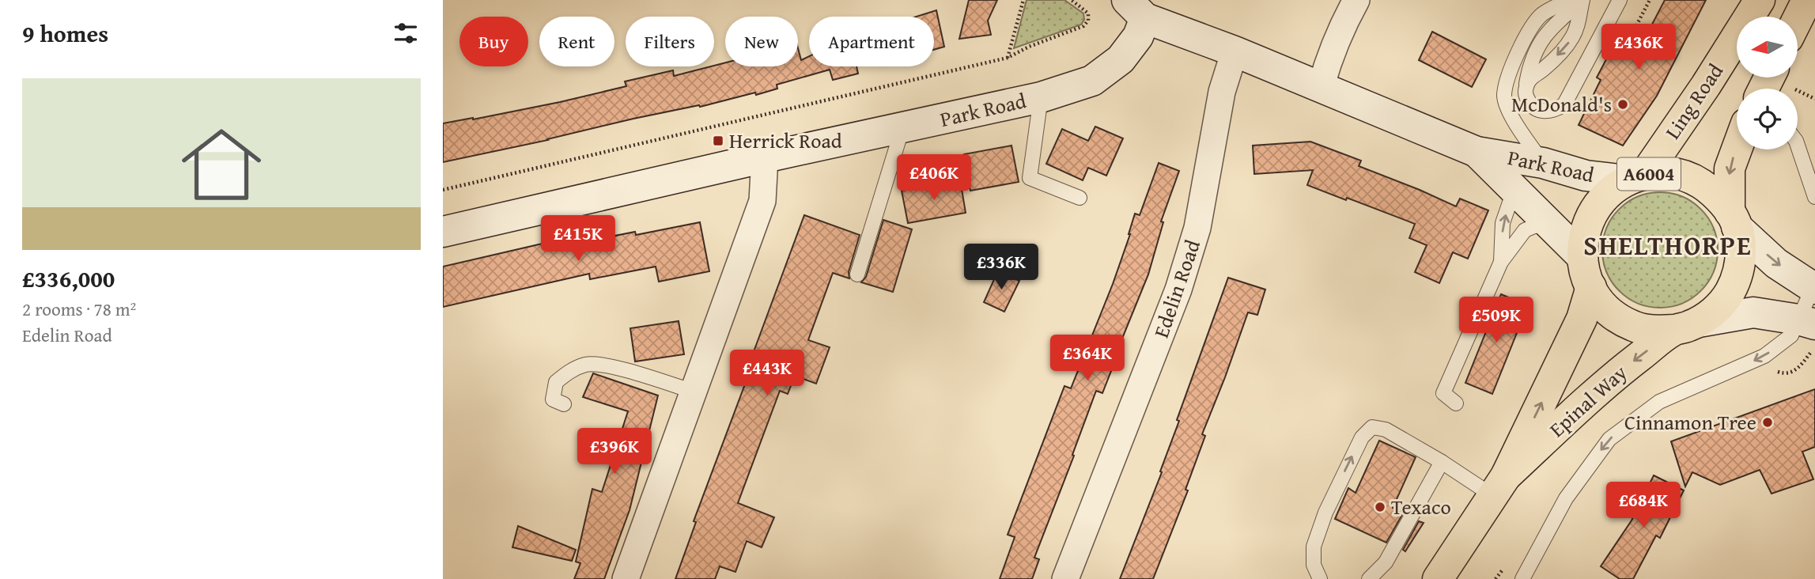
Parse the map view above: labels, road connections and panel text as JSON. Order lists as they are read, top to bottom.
{
  "streets": {
    "main road": ["Ling Road", "A6004", "Epinal Way"],
    "street": ["Park Road", "Edelin Road"]
  },
  "crossings": [
    ["Ling Road", "Park Road"],
    ["Ling Road", "A6004"],
    ["Ling Road", "Epinal Way"],
    ["Park Road", "A6004"],
    ["Park Road", "Edelin Road"],
    ["Park Road", "Epinal Way"],
    ["A6004", "Epinal Way"]
  ],
  "districts": ["SHELTHORPE"],
  "places": {
    "other": ["McDonald's", "Cinnamon Tree", "Texaco"],
    "transit": ["Herrick Road"]
  },
  "north": "left",
  "page": {
    "heading": "9 homes",
    "chip": [
      "Buy",
      "Rent",
      "Filters",
      "New",
      "Apartment"
    ],
    "price": [
      "£436K",
      "£406K",
      "£415K",
      "£336K",
      "£509K",
      "£364K",
      "£443K",
      "£396K",
      "£684K"
    ],
    "list": [
      {
        "name": "£336,000",
        "note": "2 rooms · 78 m² · Edelin Road"
      }
    ]
  }
}
